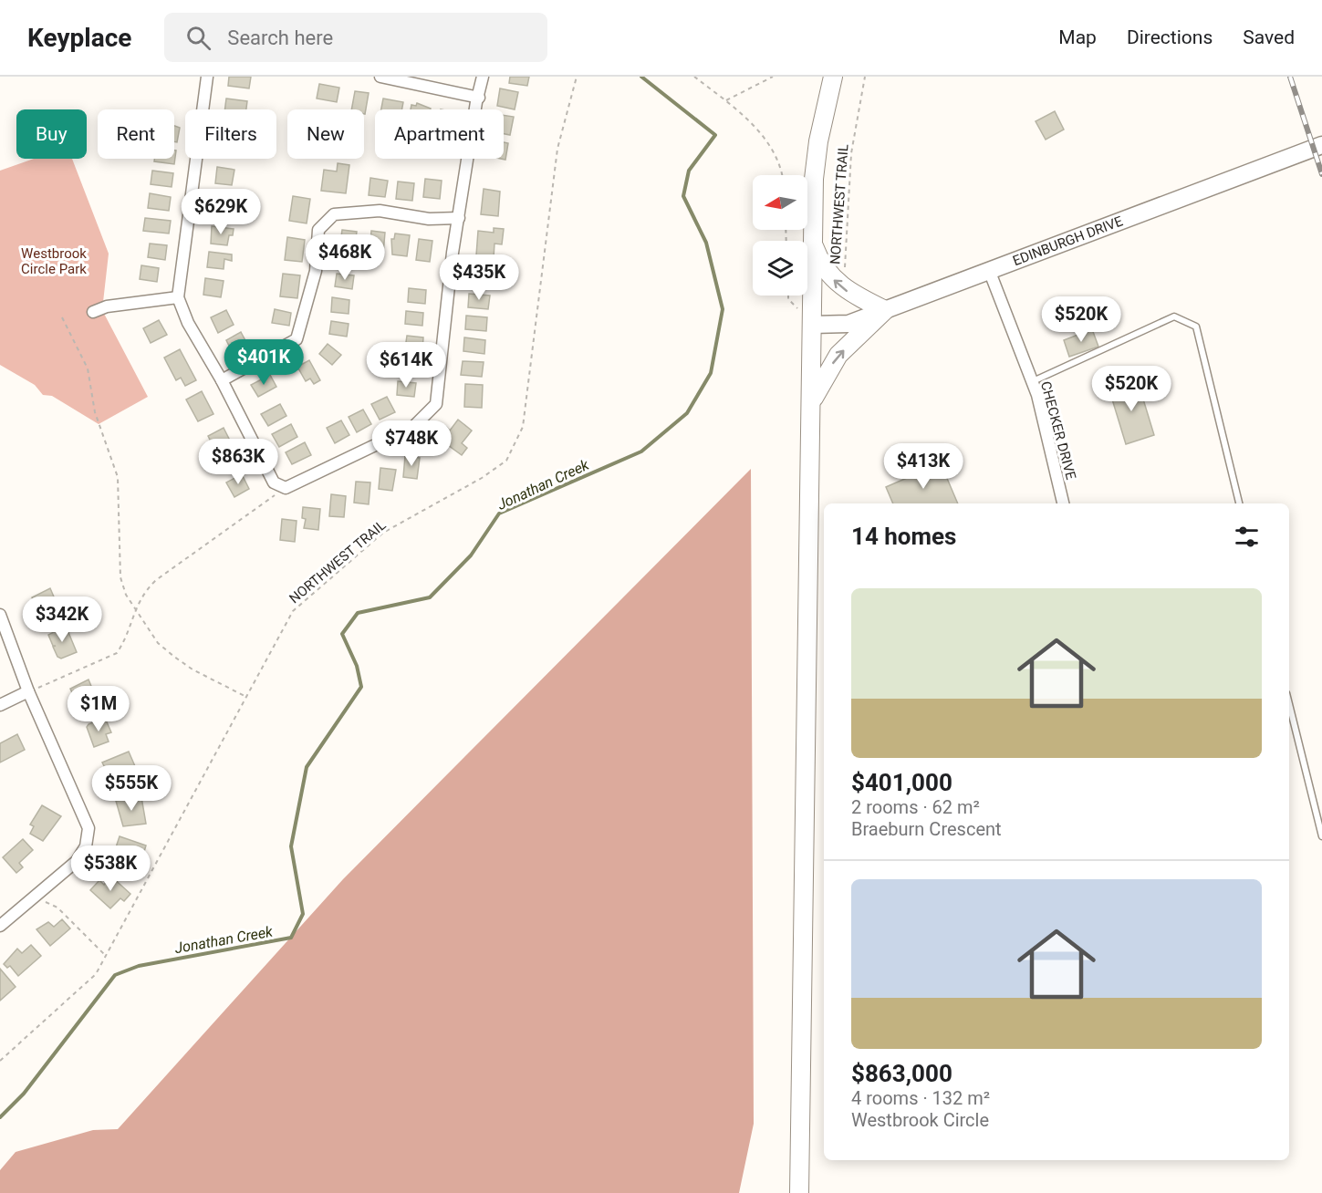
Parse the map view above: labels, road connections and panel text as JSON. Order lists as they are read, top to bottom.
{
  "streets": {
    "street": ["EDINBURGH DRIVE", "CHECKER DRIVE"],
    "path": ["NORTHWEST TRAIL"]
  },
  "crossings": [
    ["EDINBURGH DRIVE", "CHECKER DRIVE"]
  ],
  "water": ["Jonathan Creek"],
  "parks": ["Westbrook Circle Park"],
  "north": "left",
  "page": {
    "header": "Keyplace",
    "search": "Search here",
    "nav": ["Map", "Directions", "Saved"],
    "chip": [
      "Buy",
      "Rent",
      "Filters",
      "New",
      "Apartment"
    ],
    "price": [
      "$629K",
      "$468K",
      "$435K",
      "$520K",
      "$401K",
      "$614K",
      "$520K",
      "$748K",
      "$863K",
      "$413K",
      "$342K",
      "$1M",
      "$555K",
      "$538K"
    ],
    "heading": "14 homes",
    "list": [
      {
        "name": "$401,000",
        "note": "2 rooms · 62 m² · Braeburn Crescent"
      },
      {
        "name": "$863,000",
        "note": "4 rooms · 132 m² · Westbrook Circle"
      }
    ]
  }
}
